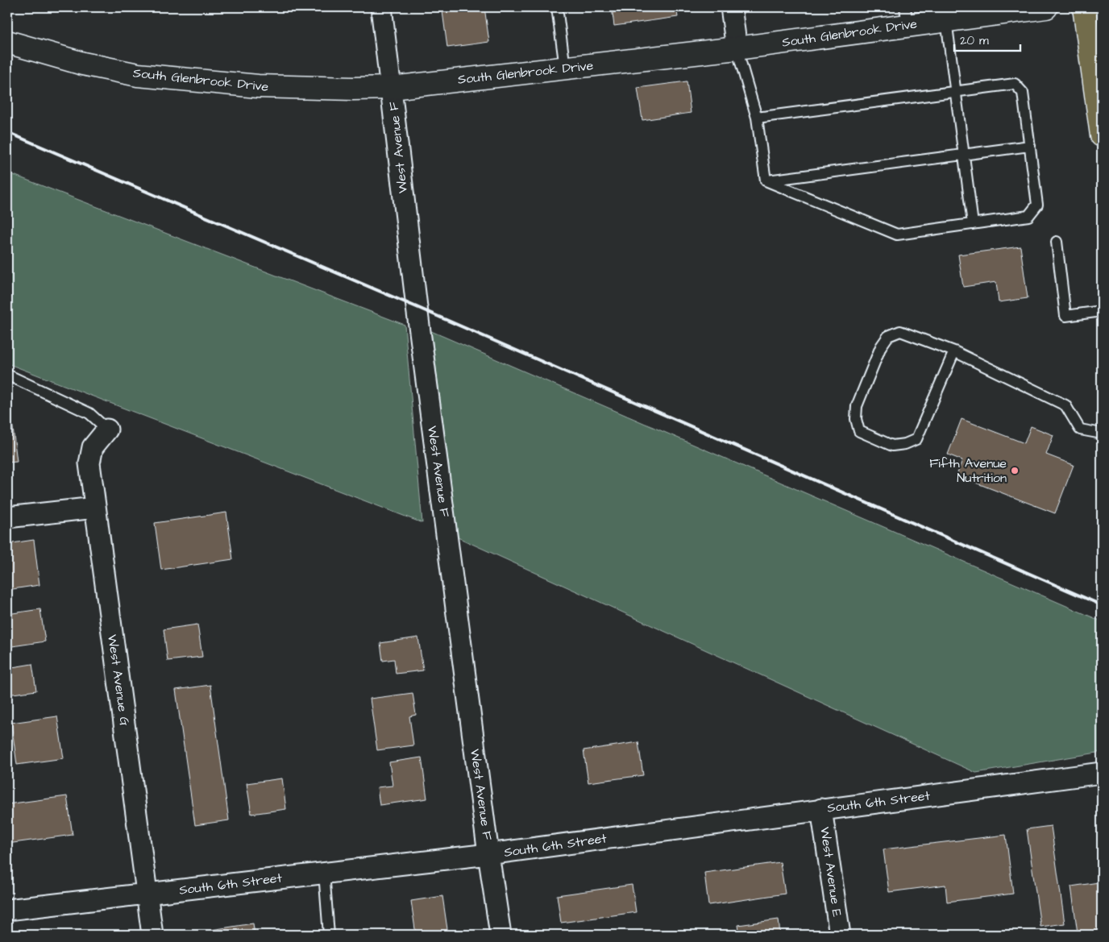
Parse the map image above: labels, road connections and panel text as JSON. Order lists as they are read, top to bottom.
{
  "streets": {
    "street": [
      "South Glenbrook Drive",
      "West Avenue F",
      "West Avenue G",
      "South 6th Street",
      "West Avenue E"
    ]
  },
  "crossings": [
    ["South Glenbrook Drive", "West Avenue F"],
    ["West Avenue F", "South 6th Street"],
    ["West Avenue G", "South 6th Street"],
    ["South 6th Street", "West Avenue E"]
  ],
  "places": ["Fifth Avenue Nutrition"],
  "scale_bar": "20 m"
}
